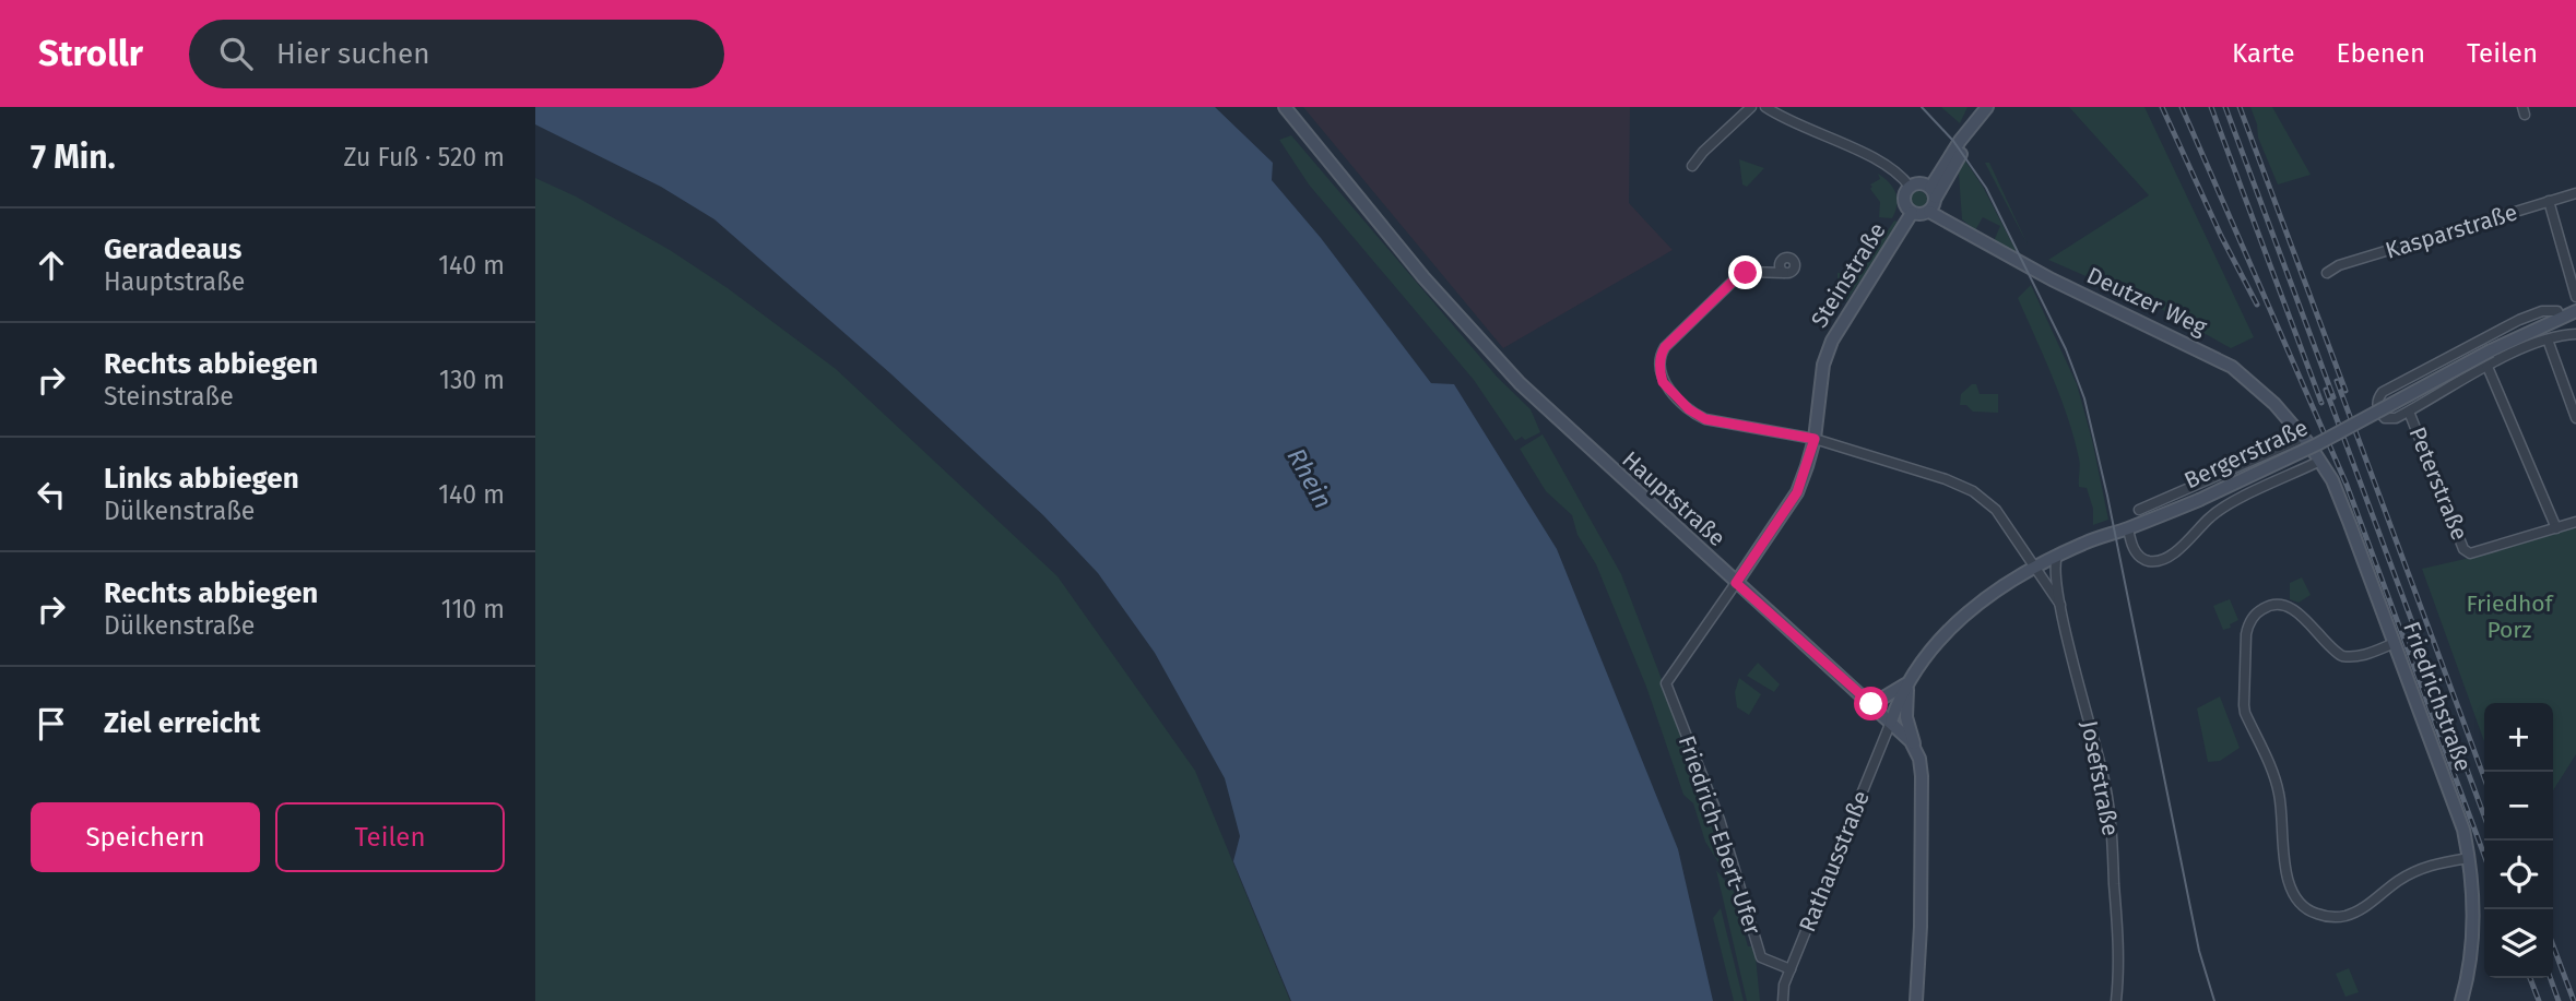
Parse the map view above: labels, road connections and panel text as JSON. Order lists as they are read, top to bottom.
{
  "streets": {
    "street": [
      "Kasparstraße",
      "Steinstraße",
      "Deutzer Weg",
      "Bergerstraße",
      "Peterstraße",
      "Hauptstraße",
      "Friedrichstraße",
      "Josefstraße",
      "Friedrich-Ebert-Ufer",
      "Rathausstraße"
    ]
  },
  "crossings": [
    ["Steinstraße", "Deutzer Weg"],
    ["Steinstraße", "Hauptstraße"],
    ["Steinstraße", "Josefstraße"],
    ["Steinstraße", "Friedrich-Ebert-Ufer"],
    ["Deutzer Weg", "Bergerstraße"],
    ["Deutzer Weg", "Friedrichstraße"],
    ["Bergerstraße", "Peterstraße"],
    ["Bergerstraße", "Hauptstraße"],
    ["Bergerstraße", "Friedrichstraße"],
    ["Bergerstraße", "Josefstraße"],
    ["Bergerstraße", "Rathausstraße"],
    ["Hauptstraße", "Rathausstraße"],
    ["Friedrich-Ebert-Ufer", "Rathausstraße"]
  ],
  "water": ["Rhein"],
  "parks": ["Friedhof Porz"],
  "page": {
    "header": "Strollr",
    "search": "Hier suchen",
    "nav": ["Karte", "Ebenen", "Teilen"],
    "heading": ["7 Min.", "Zu Fuß · 520 m"],
    "list": [
      ["Geradeaus", "Hauptstraße", "140 m"],
      ["Rechts abbiegen", "Steinstraße", "130 m"],
      ["Links abbiegen", "Dülkenstraße", "140 m"],
      ["Rechts abbiegen", "Dülkenstraße", "110 m"],
      "Ziel erreicht"
    ],
    "map_buttons": ["+", "−"],
    "buttons": ["Speichern", "Teilen"]
  }
}
